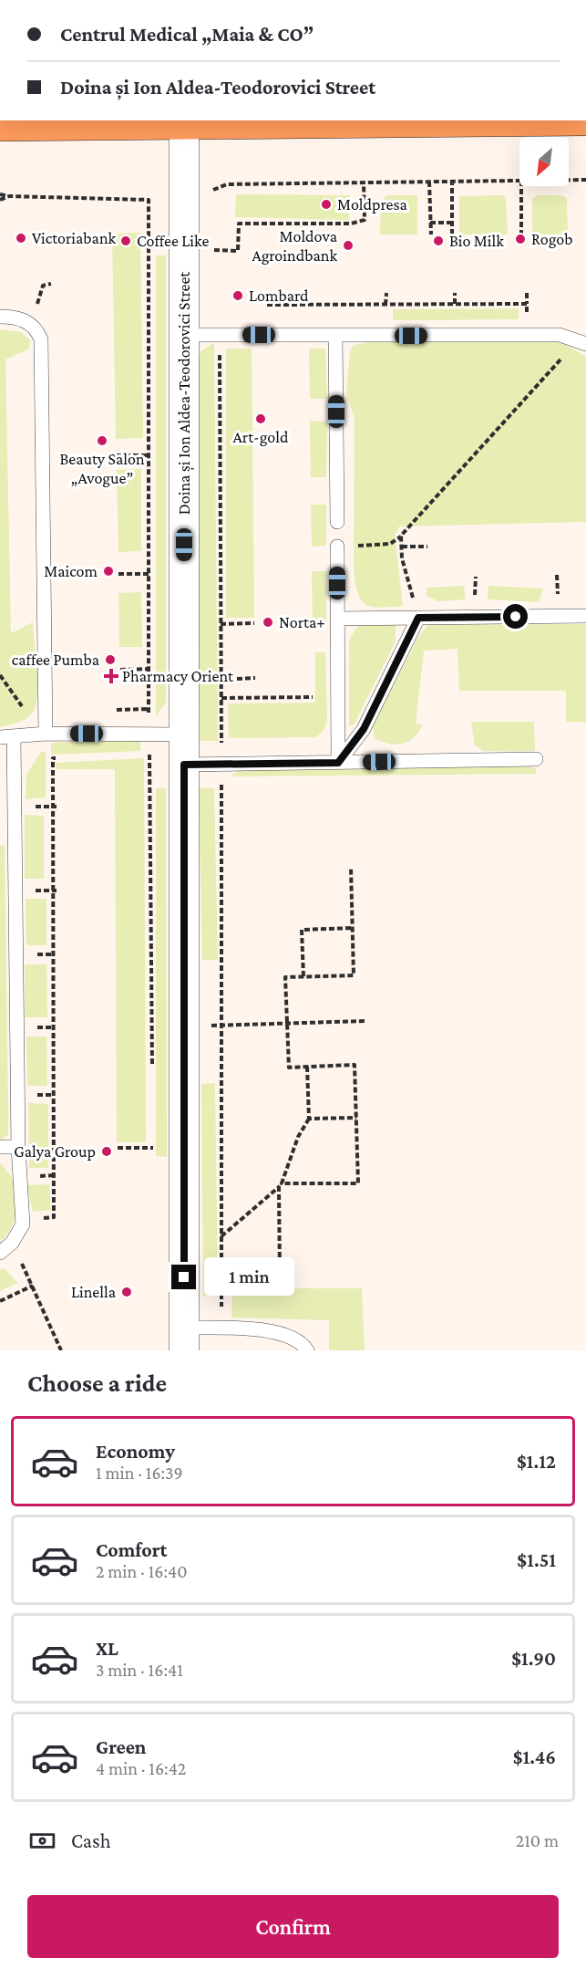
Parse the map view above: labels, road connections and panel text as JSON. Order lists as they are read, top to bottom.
{
  "streets": {
    "street": ["Doina și Ion Aldea-Teodorovici Street"]
  },
  "places": {
    "other": [
      "Moldpresa",
      "Victoriabank",
      "Rogob",
      "Coffee Like",
      "Bio Milk",
      "Moldova Agroindbank",
      "Lombard",
      "Art-gold",
      "Beauty Salon „Avogue”",
      "Maicom",
      "Norta+",
      "caffee Pumba",
      "Galya Group",
      "Linella"
    ],
    "health": ["Pharmacy Orient"]
  },
  "north": "bottom left",
  "page": {
    "banner": ["Centrul Medical „Maia & CO”", "Doina și Ion Aldea-Teodorovici Street"],
    "bubble": "1 min",
    "heading": "Choose a ride",
    "list": [
      {
        "name": "Economy",
        "note": "1 min · 16:39",
        "value": "$1.12"
      },
      {
        "name": "Comfort",
        "note": "2 min · 16:40",
        "value": "$1.51"
      },
      {
        "name": "XL",
        "note": "3 min · 16:41",
        "value": "$1.90"
      },
      {
        "name": "Green",
        "note": "4 min · 16:42",
        "value": "$1.46"
      }
    ],
    "pay": ["Cash", "210 m"],
    "buttons": "Confirm"
  }
}
